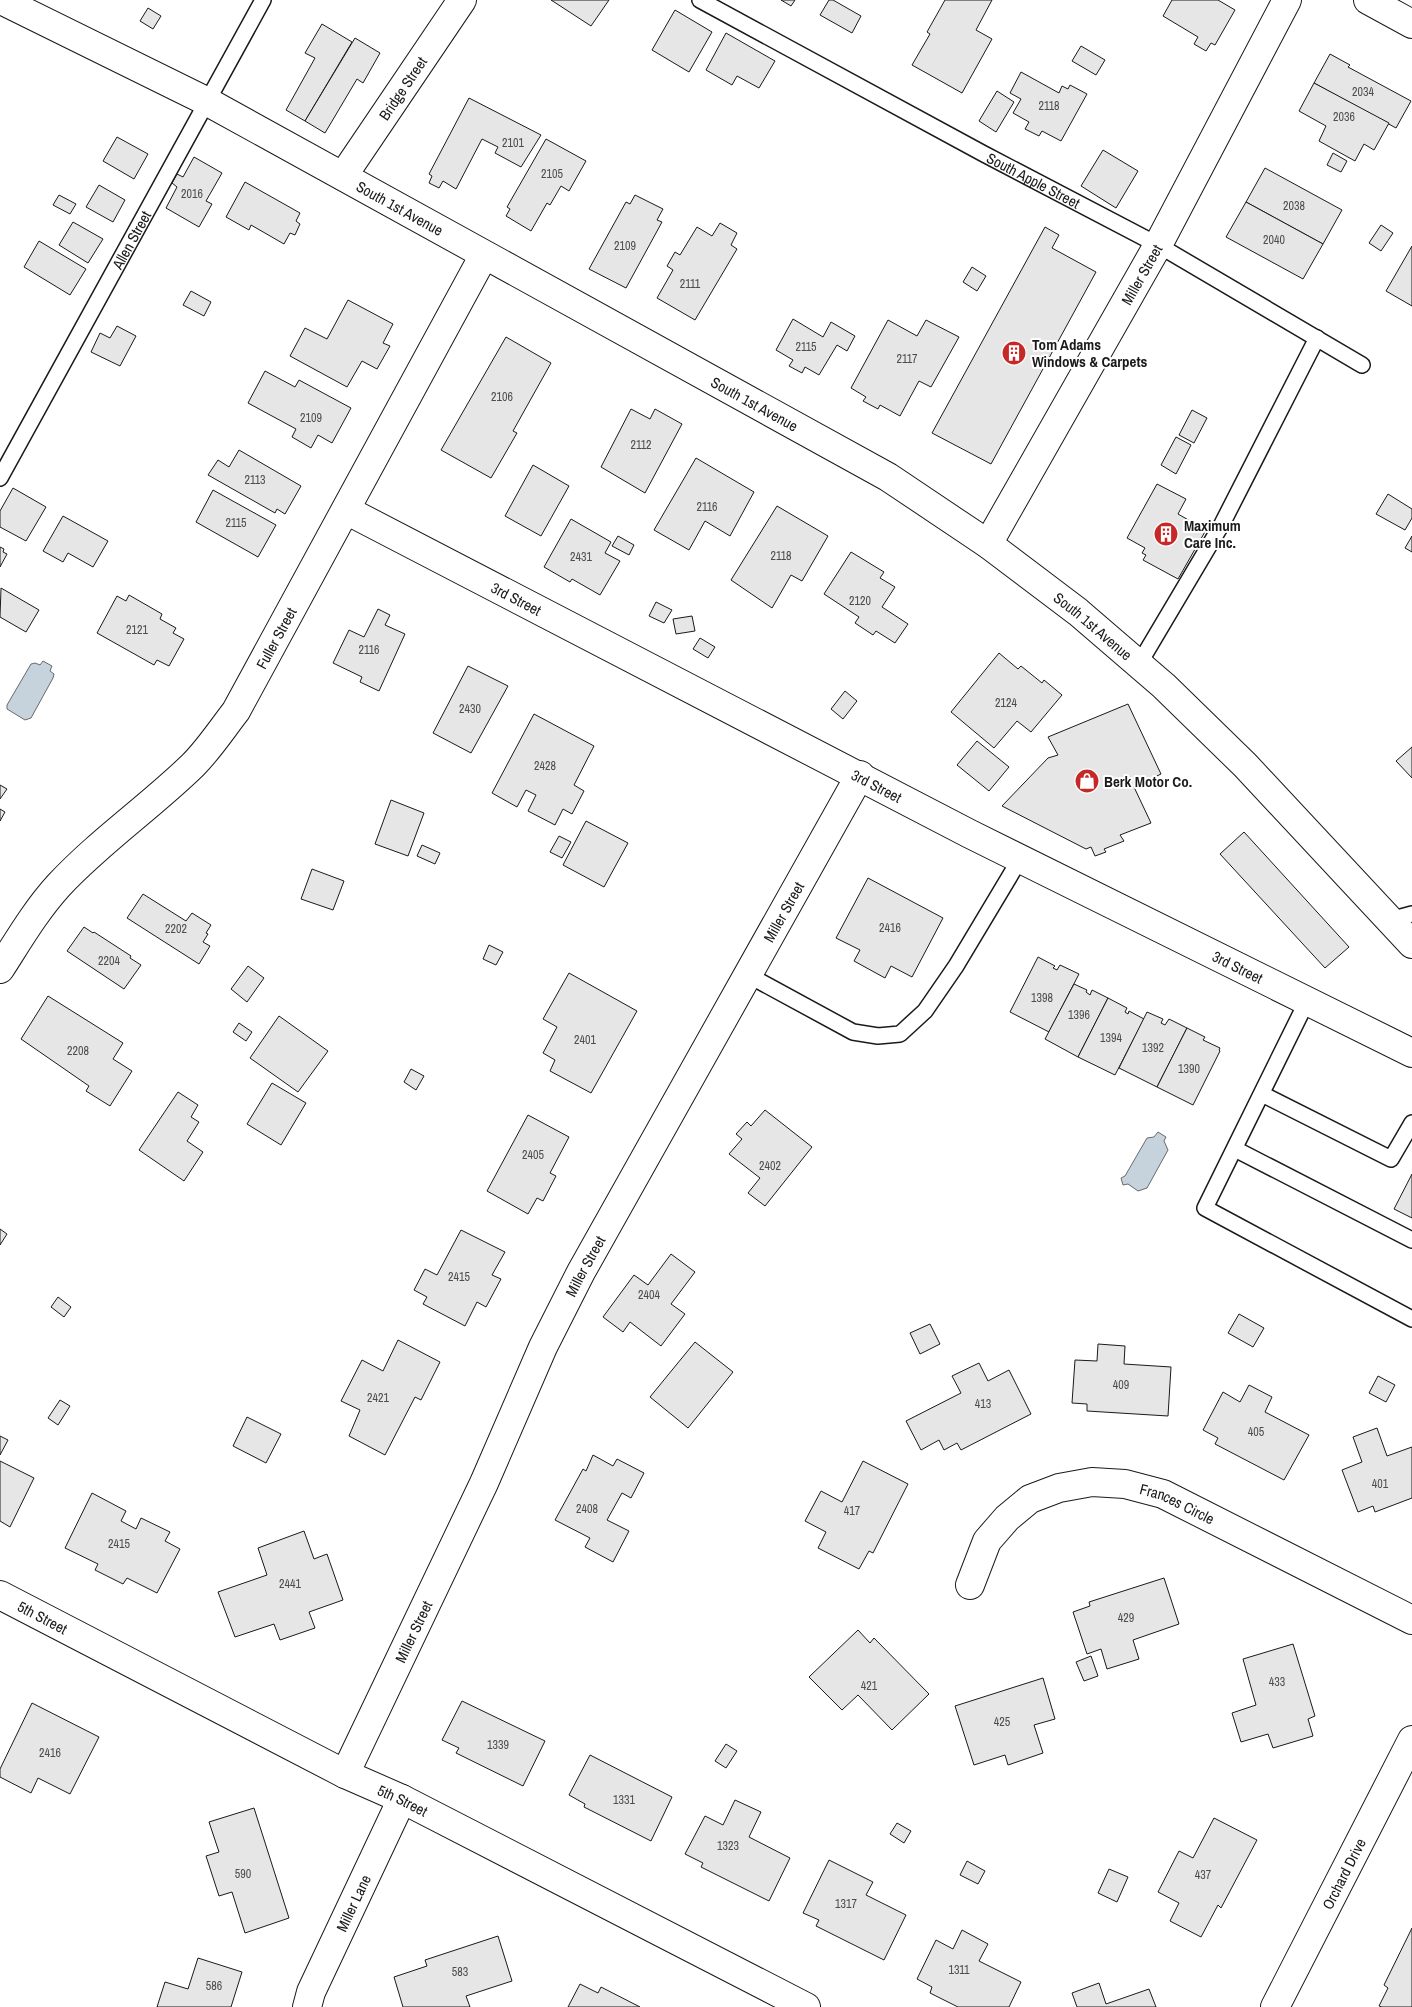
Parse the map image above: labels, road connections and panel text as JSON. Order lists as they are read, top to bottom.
{
  "streets": {
    "street": [
      "Bridge Street",
      "South 1st Avenue",
      "Miller Street",
      "3rd Street",
      "Fuller Street",
      "Frances Circle",
      "5th Street",
      "Orchard Drive",
      "Miller Lane"
    ],
    "lane": ["South Apple Street", "Allen Street"]
  },
  "crossings": [
    ["Bridge Street", "South 1st Avenue"],
    ["South Apple Street", "Miller Street"],
    ["South 1st Avenue", "Allen Street"],
    ["South 1st Avenue", "Miller Street"],
    ["South 1st Avenue", "Fuller Street"],
    ["Miller Street", "3rd Street"],
    ["Miller Street", "5th Street"],
    ["3rd Street", "Fuller Street"],
    ["5th Street", "Miller Lane"]
  ],
  "places": {
    "building": ["Tom Adams Windows & Carpets", "Maximum Care Inc."],
    "shop": ["Berk Motor Co."]
  },
  "house_numbers": [
    "2034",
    "2118",
    "2036",
    "2101",
    "2105",
    "2016",
    "2038",
    "2040",
    "2109",
    "2111",
    "2115",
    "2117",
    "2106",
    "2109",
    "2112",
    "2113",
    "2116",
    "2115",
    "2118",
    "2431",
    "2120",
    "2121",
    "2116",
    "2124",
    "2430",
    "2428",
    "2416",
    "2202",
    "2204",
    "1398",
    "1396",
    "1394",
    "2401",
    "1392",
    "2208",
    "1390",
    "2405",
    "2402",
    "2415",
    "2404",
    "409",
    "2421",
    "413",
    "405",
    "401",
    "2408",
    "417",
    "2415",
    "2441",
    "429",
    "433",
    "421",
    "425",
    "1339",
    "2416",
    "1331",
    "1323",
    "590",
    "437",
    "1317",
    "1311",
    "583",
    "586"
  ]
}
